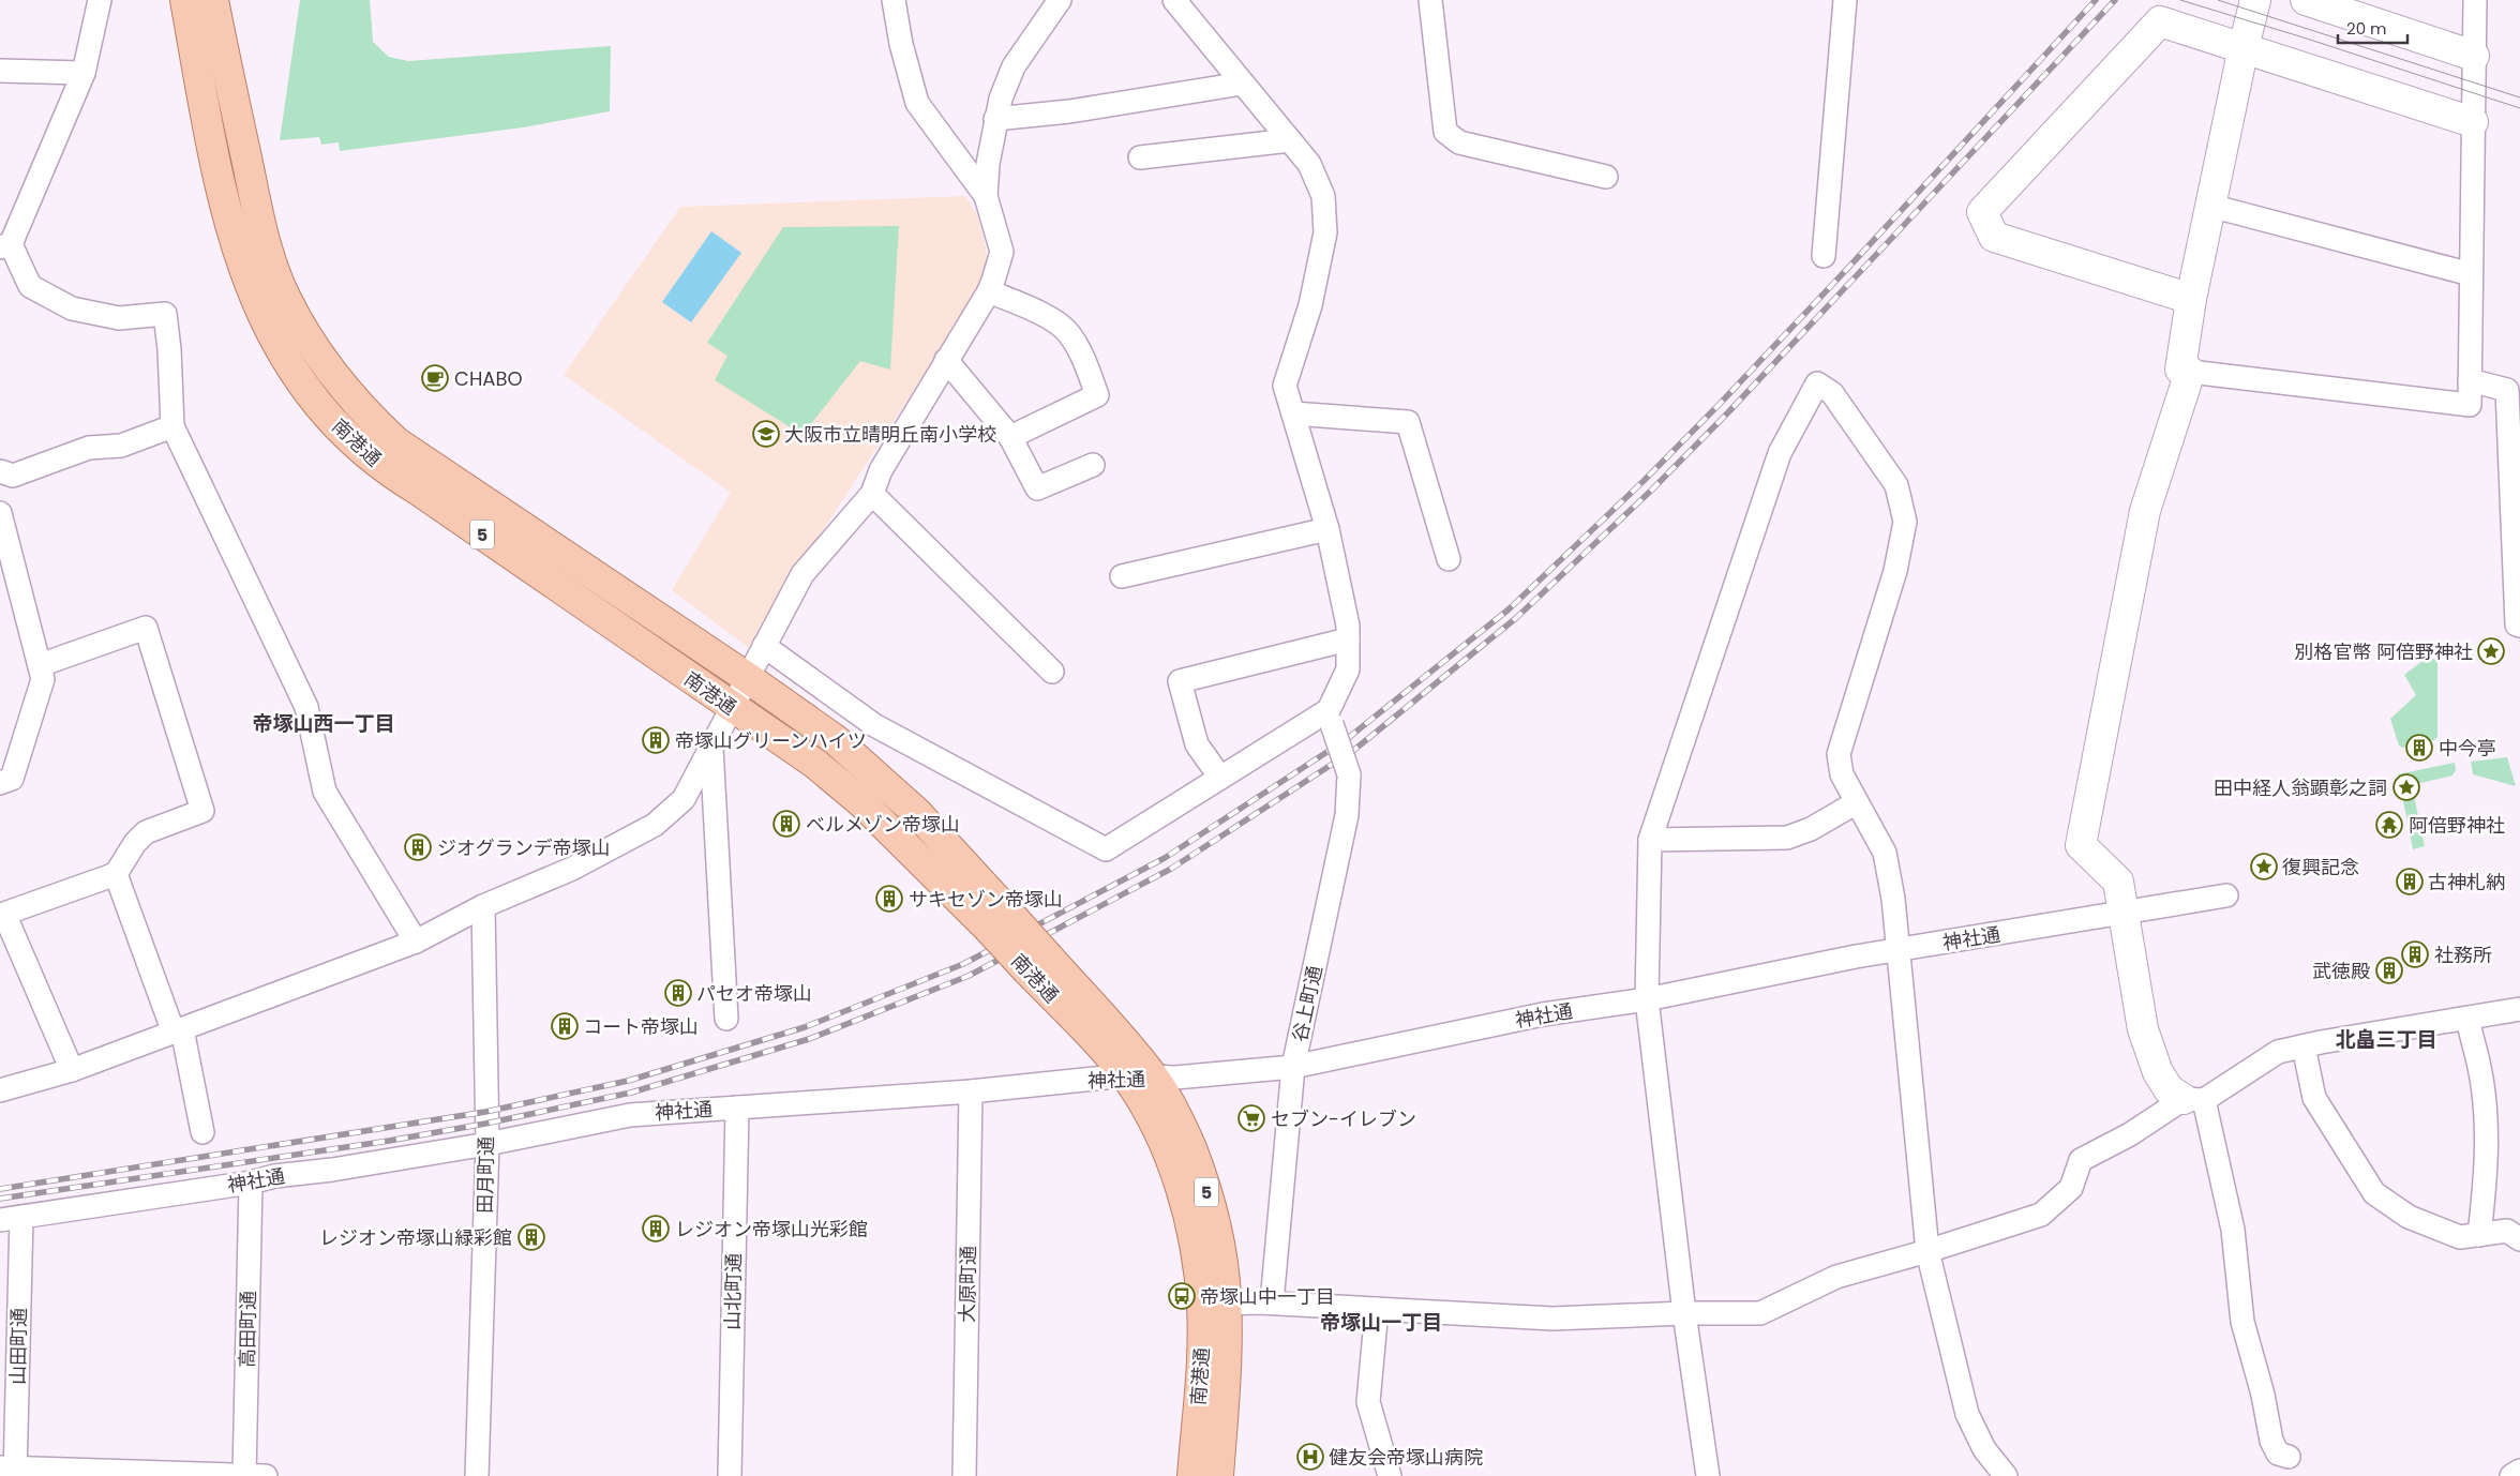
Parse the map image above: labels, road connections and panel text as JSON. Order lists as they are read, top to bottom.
{
  "streets": {
    "main road": ["南港通", "5"],
    "street": [
      "神社通",
      "谷上町通",
      "田月町通",
      "大原町通",
      "山北町通",
      "高田町通",
      "山田町通"
    ]
  },
  "crossings": [
    ["南港通", "神社通"],
    ["神社通", "谷上町通"],
    ["神社通", "田月町通"],
    ["神社通", "大原町通"],
    ["神社通", "山北町通"],
    ["神社通", "高田町通"],
    ["神社通", "山田町通"]
  ],
  "districts": ["帝塚山西一丁目", "北畠三丁目", "帝塚山一丁目"],
  "places": {
    "cafe": ["CHABO"],
    "school or university": ["大阪市立晴明丘南小学校"],
    "place": ["別格官幣 阿倍野神社", "田中経人翁顕彰之詞", "復興記念"],
    "building": [
      "帝塚山グリーンハイツ",
      "中今亭",
      "ベルメゾン帝塚山",
      "ジオグランデ帝塚山",
      "古神札納",
      "サキセゾン帝塚山",
      "社務所",
      "武徳殿",
      "パセオ帝塚山",
      "コート帝塚山",
      "レジオン帝塚山光彩館",
      "レジオン帝塚山緑彩館"
    ],
    "temple": ["阿倍野神社"],
    "supermarket": ["セブン-イレブン"],
    "bus stop": ["帝塚山中一丁目"],
    "hospital": ["健友会帝塚山病院"]
  },
  "scale_bar": "20 m"
}
